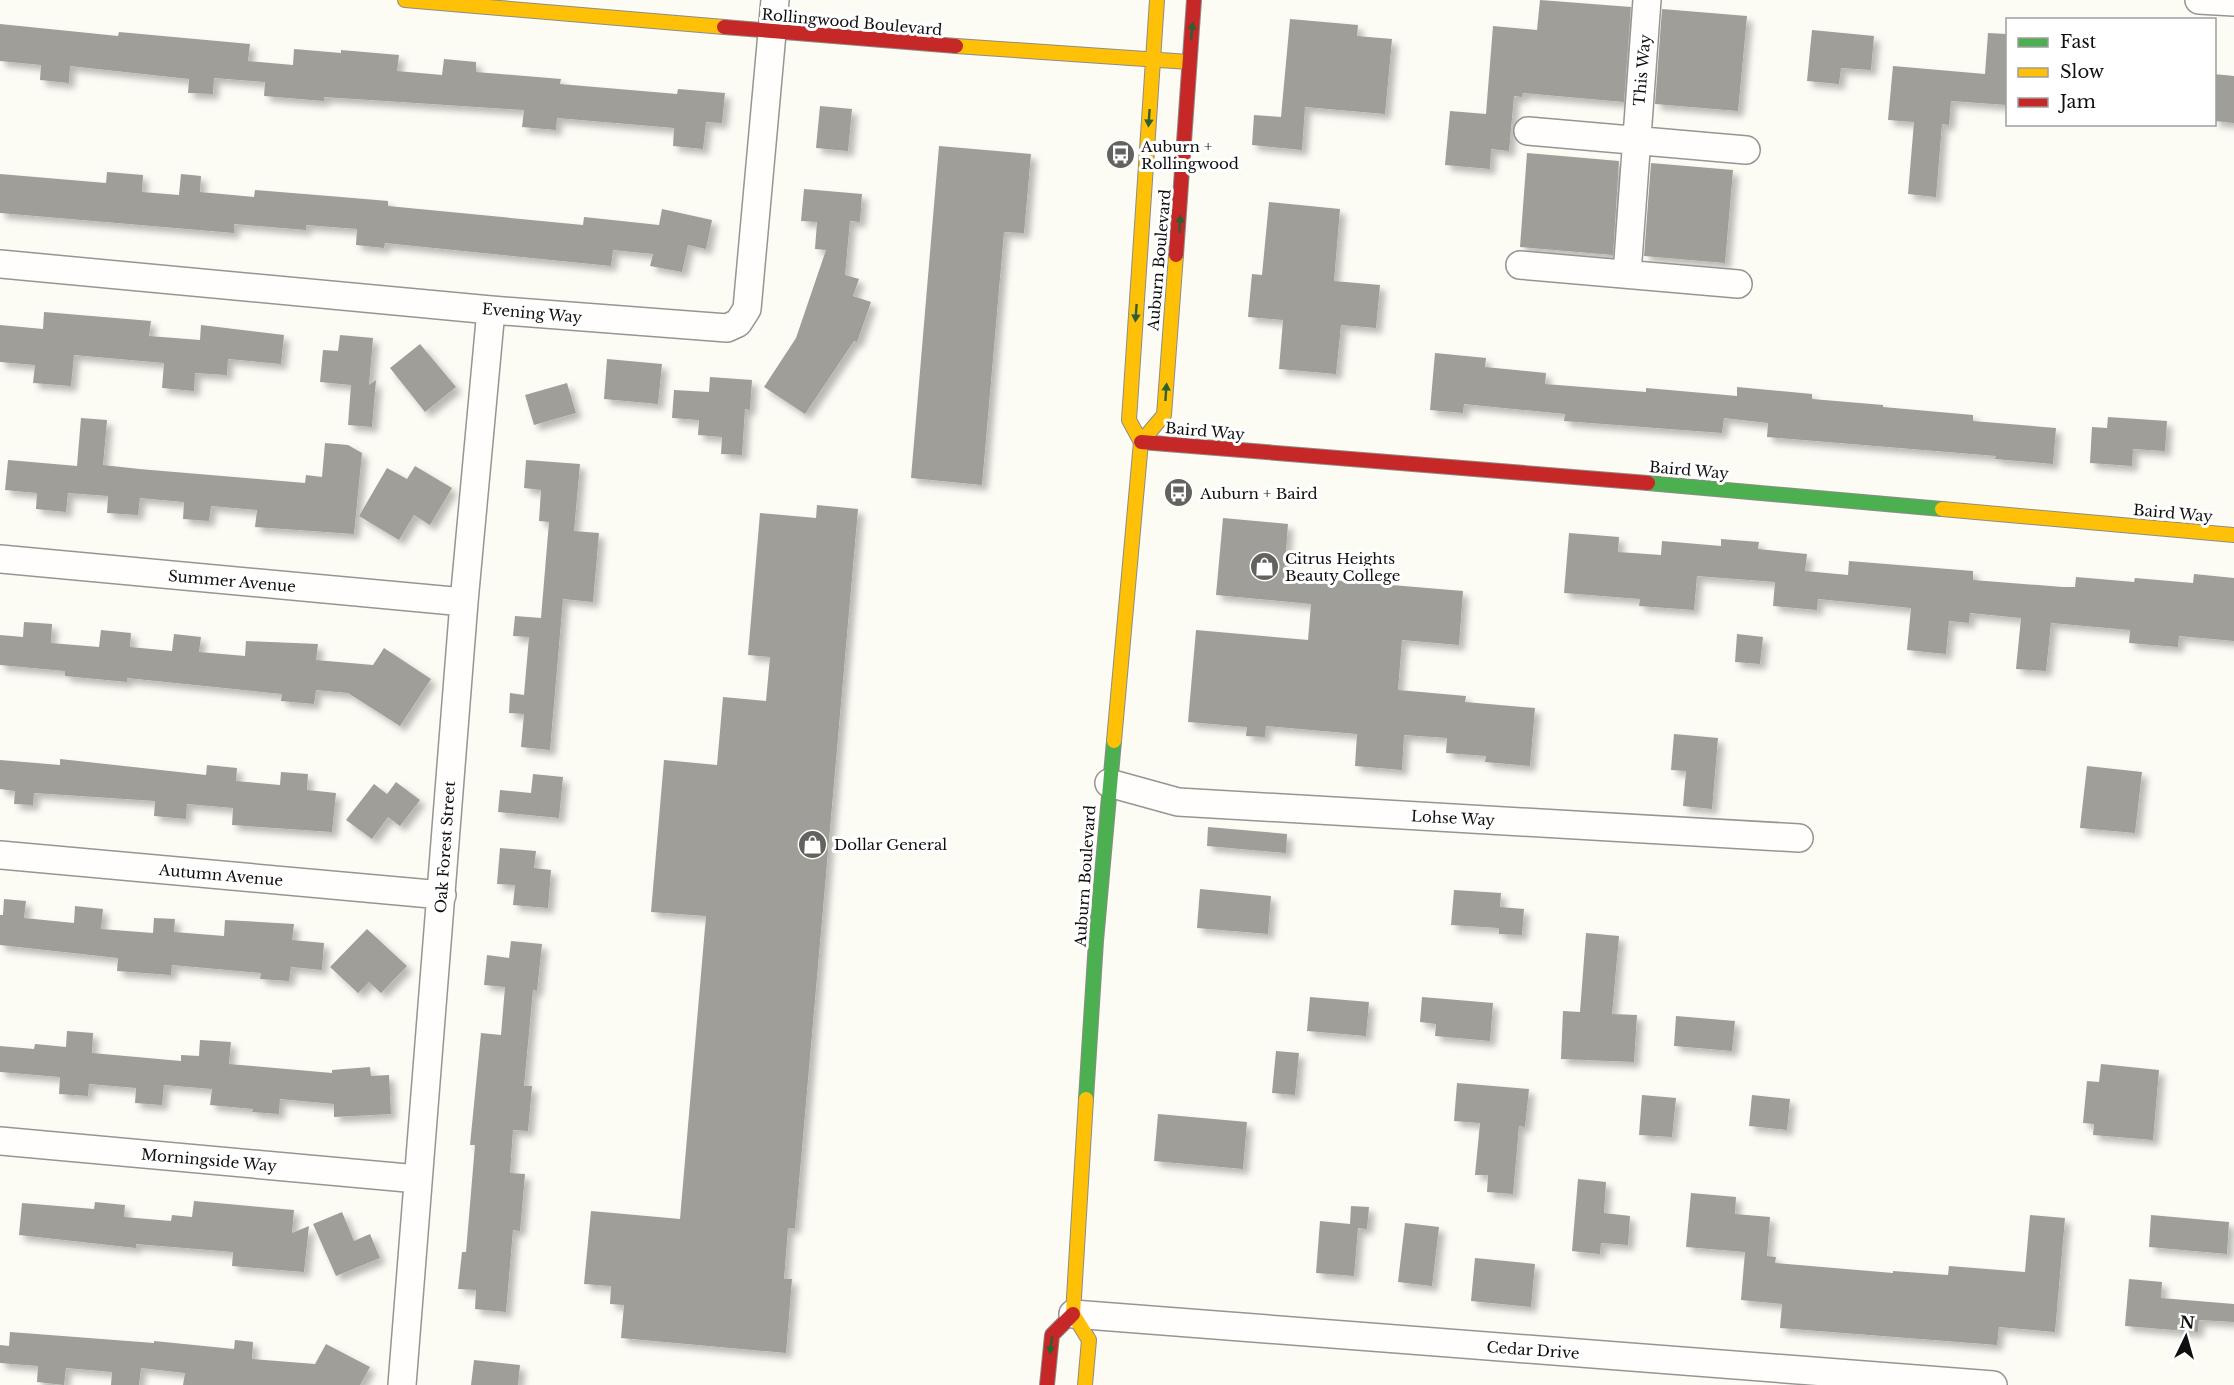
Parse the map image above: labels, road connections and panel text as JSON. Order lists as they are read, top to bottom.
{
  "streets": {
    "main road": ["Rollingwood Boulevard", "Auburn Boulevard", "Baird Way"],
    "street": [
      "This Way",
      "Evening Way",
      "Summer Avenue",
      "Lohse Way",
      "Oak Forest Street",
      "Autumn Avenue",
      "Morningside Way",
      "Cedar Drive"
    ]
  },
  "crossings": [
    ["Rollingwood Boulevard", "Auburn Boulevard"],
    ["Rollingwood Boulevard", "Evening Way"],
    ["Auburn Boulevard", "Baird Way"],
    ["Auburn Boulevard", "Lohse Way"],
    ["Auburn Boulevard", "Cedar Drive"],
    ["Evening Way", "Oak Forest Street"],
    ["Summer Avenue", "Oak Forest Street"],
    ["Oak Forest Street", "Autumn Avenue"],
    ["Oak Forest Street", "Morningside Way"]
  ],
  "places": {
    "bus stop": ["Auburn + Rollingwood", "Auburn + Baird"],
    "shop": ["Citrus Heights Beauty College", "Dollar General"]
  },
  "legend": ["Fast", "Slow", "Jam"],
  "north": "top"
}
